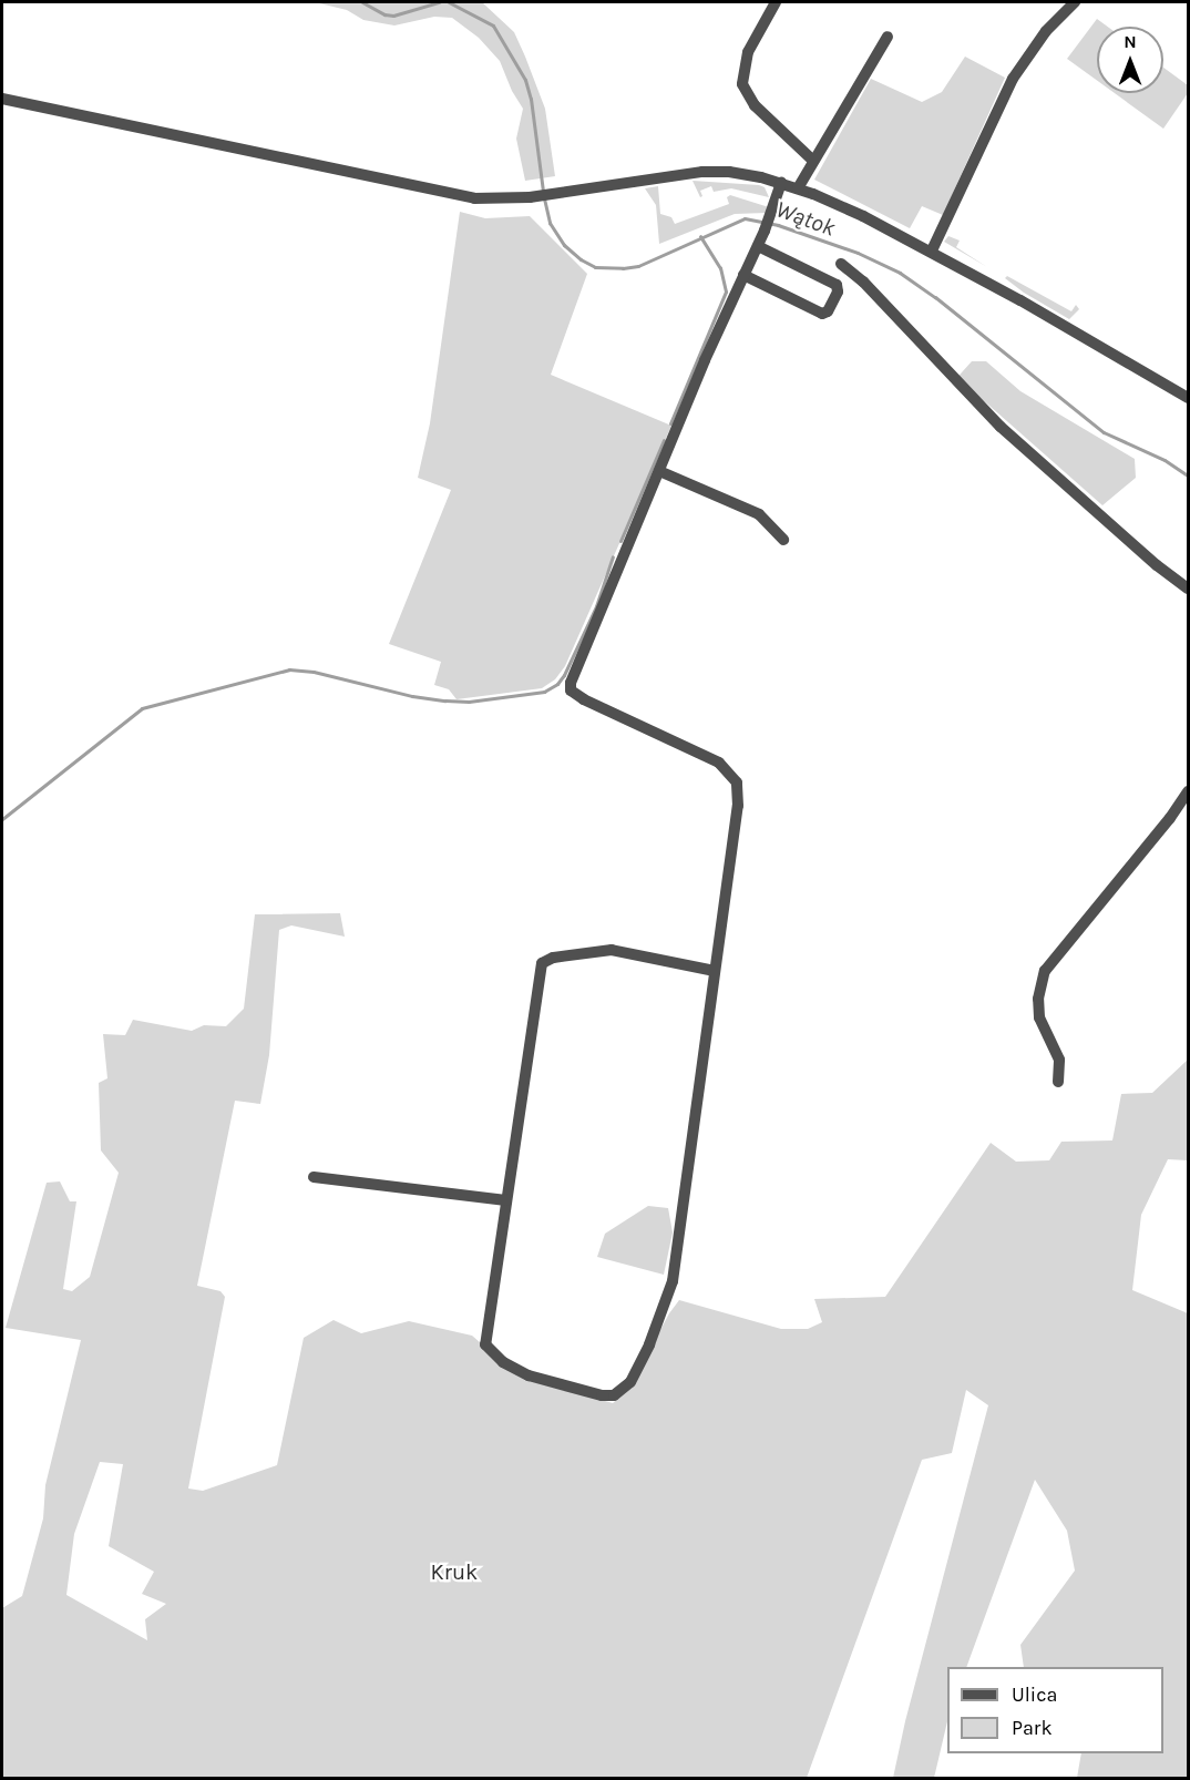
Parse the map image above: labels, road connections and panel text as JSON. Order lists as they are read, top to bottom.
{
  "water": ["Wątok"],
  "parks": ["Kruk"],
  "legend": ["Ulica", "Park"],
  "north": "top"
}
